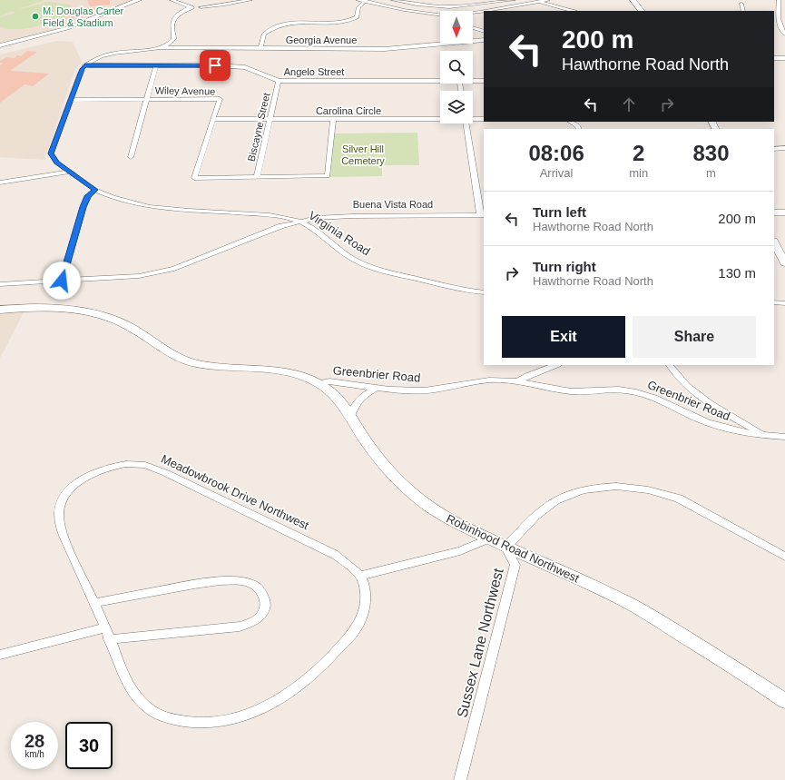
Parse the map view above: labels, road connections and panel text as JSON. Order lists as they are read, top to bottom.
{
  "streets": {
    "street": [
      "Georgia Avenue",
      "Angelo Street",
      "Wiley Avenue",
      "Carolina Circle",
      "Biscayne Street",
      "Buena Vista Road",
      "Virginia Road",
      "Greenbrier Road",
      "Meadowbrook Drive Northwest",
      "Robinhood Road Northwest",
      "Sussex Lane Northwest"
    ]
  },
  "crossings": [
    ["Angelo Street", "Biscayne Street"],
    ["Wiley Avenue", "Carolina Circle"],
    ["Wiley Avenue", "Biscayne Street"],
    ["Wiley Avenue", "Virginia Road"],
    ["Carolina Circle", "Biscayne Street"],
    ["Buena Vista Road", "Virginia Road"],
    ["Greenbrier Road", "Robinhood Road Northwest"],
    ["Robinhood Road Northwest", "Sussex Lane Northwest"]
  ],
  "parks": ["Silver Hill Cemetery"],
  "places": ["M. Douglas Carter Field & Stadium"],
  "north": "bottom",
  "page": {
    "turn": ["200 m", "Hawthorne Road North"],
    "eta": [
      "08:06",
      "Arrival",
      "2",
      "min",
      "830",
      "m"
    ],
    "list": [
      {
        "name": "Turn left",
        "note": "Hawthorne Road North",
        "value": "200 m"
      },
      {
        "name": "Turn right",
        "note": "Hawthorne Road North",
        "value": "130 m"
      }
    ],
    "buttons": ["Exit", "Share"],
    "speed": "28 km/h",
    "limit": "30"
  }
}
